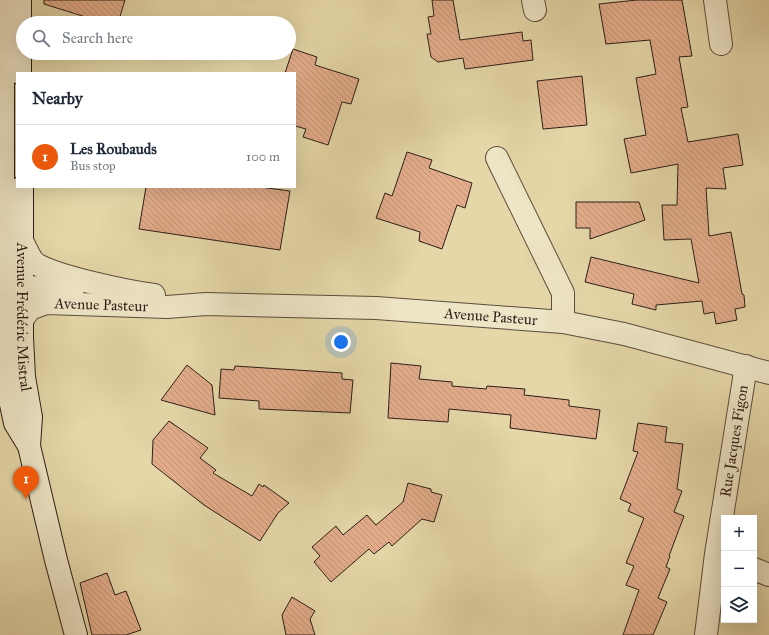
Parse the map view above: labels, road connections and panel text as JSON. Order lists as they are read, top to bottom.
{
  "streets": {
    "street": ["Avenue Pasteur", "Avenue Frédéric Mistral", "Rue Jacques Figon"]
  },
  "crossings": [
    ["Avenue Pasteur", "Avenue Frédéric Mistral"],
    ["Avenue Pasteur", "Rue Jacques Figon"]
  ],
  "page": {
    "search": "Search here",
    "heading": "Nearby",
    "list": [
      {
        "mark": "1",
        "name": "Les Roubauds",
        "note": "Bus stop",
        "value": "100 m"
      }
    ],
    "pins": "1",
    "map_buttons": ["+", "−"]
  }
}
